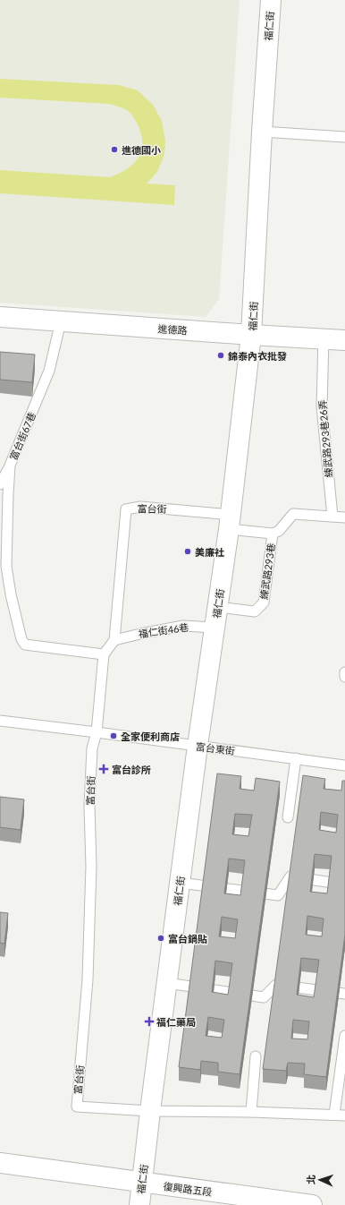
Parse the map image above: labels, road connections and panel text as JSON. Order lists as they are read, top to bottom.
{
  "streets": {
    "street": ["福仁街", "進德路", "復興路五段"],
    "lane": [
      "富台街67巷",
      "練武路293巷26弄",
      "富台街",
      "練武路293巷",
      "福仁街46巷",
      "富台東街"
    ]
  },
  "crossings": [
    ["福仁街", "進德路"],
    ["福仁街", "富台街"],
    ["福仁街", "練武路293巷"],
    ["福仁街", "福仁街46巷"],
    ["福仁街", "富台東街"],
    ["福仁街", "復興路五段"],
    ["進德路", "富台街67巷"],
    ["進德路", "練武路293巷26弄"],
    ["富台街67巷", "富台街"],
    ["練武路293巷26弄", "練武路293巷"],
    ["富台街", "練武路293巷"],
    ["富台街", "福仁街46巷"],
    ["富台街", "富台東街"]
  ],
  "places": {
    "other": [
      "進德國小",
      "錦泰內衣批發",
      "美廉社",
      "全家便利商店",
      "富台鍋貼"
    ],
    "health": ["富台診所", "福仁藥局"]
  },
  "north": "left"
}
